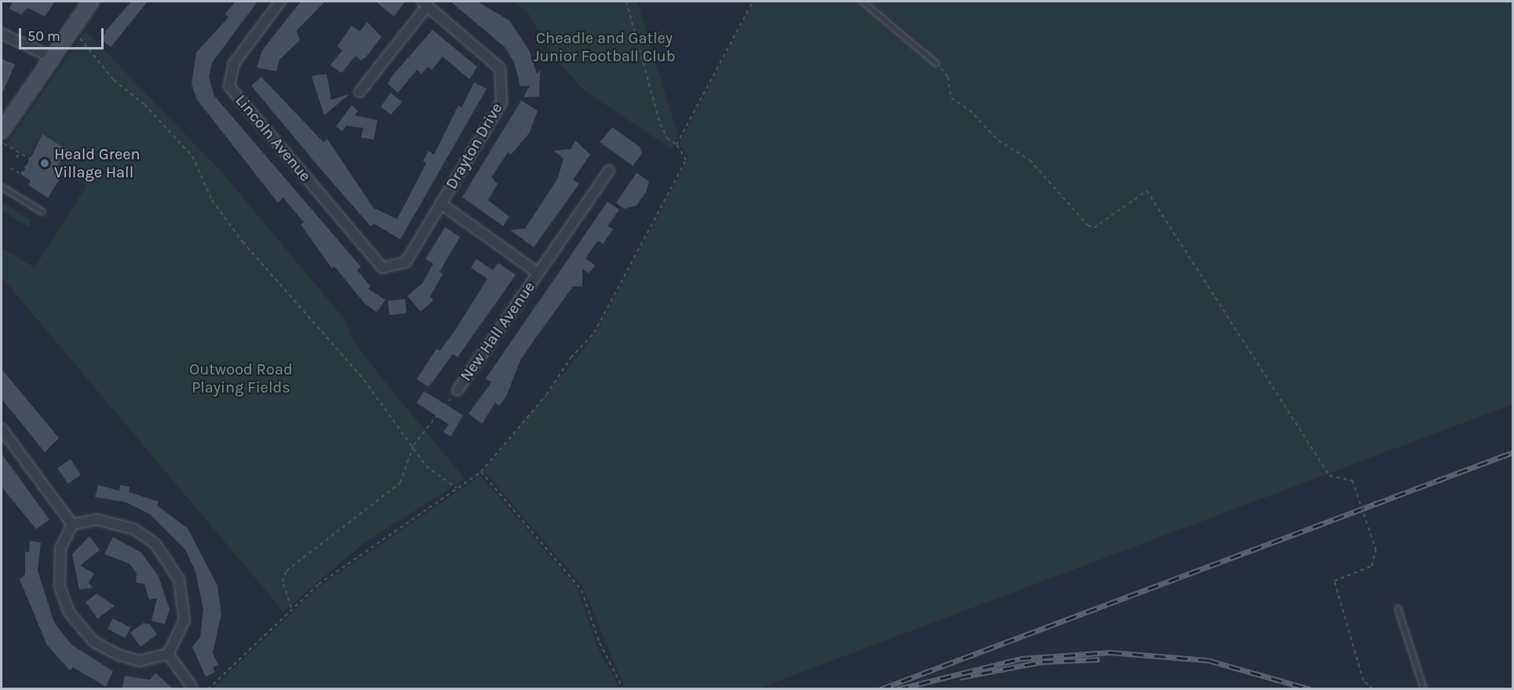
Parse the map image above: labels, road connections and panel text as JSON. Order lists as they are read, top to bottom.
{
  "streets": {
    "street": ["Lincoln Avenue", "Drayton Drive", "New Hall Avenue"]
  },
  "crossings": [
    ["Lincoln Avenue", "Drayton Drive"],
    ["Drayton Drive", "New Hall Avenue"]
  ],
  "parks": ["Cheadle and Gatley Junior Football Club", "Outwood Road Playing Fields"],
  "places": ["Heald Green Village Hall"],
  "scale_bar": "50 m"
}
